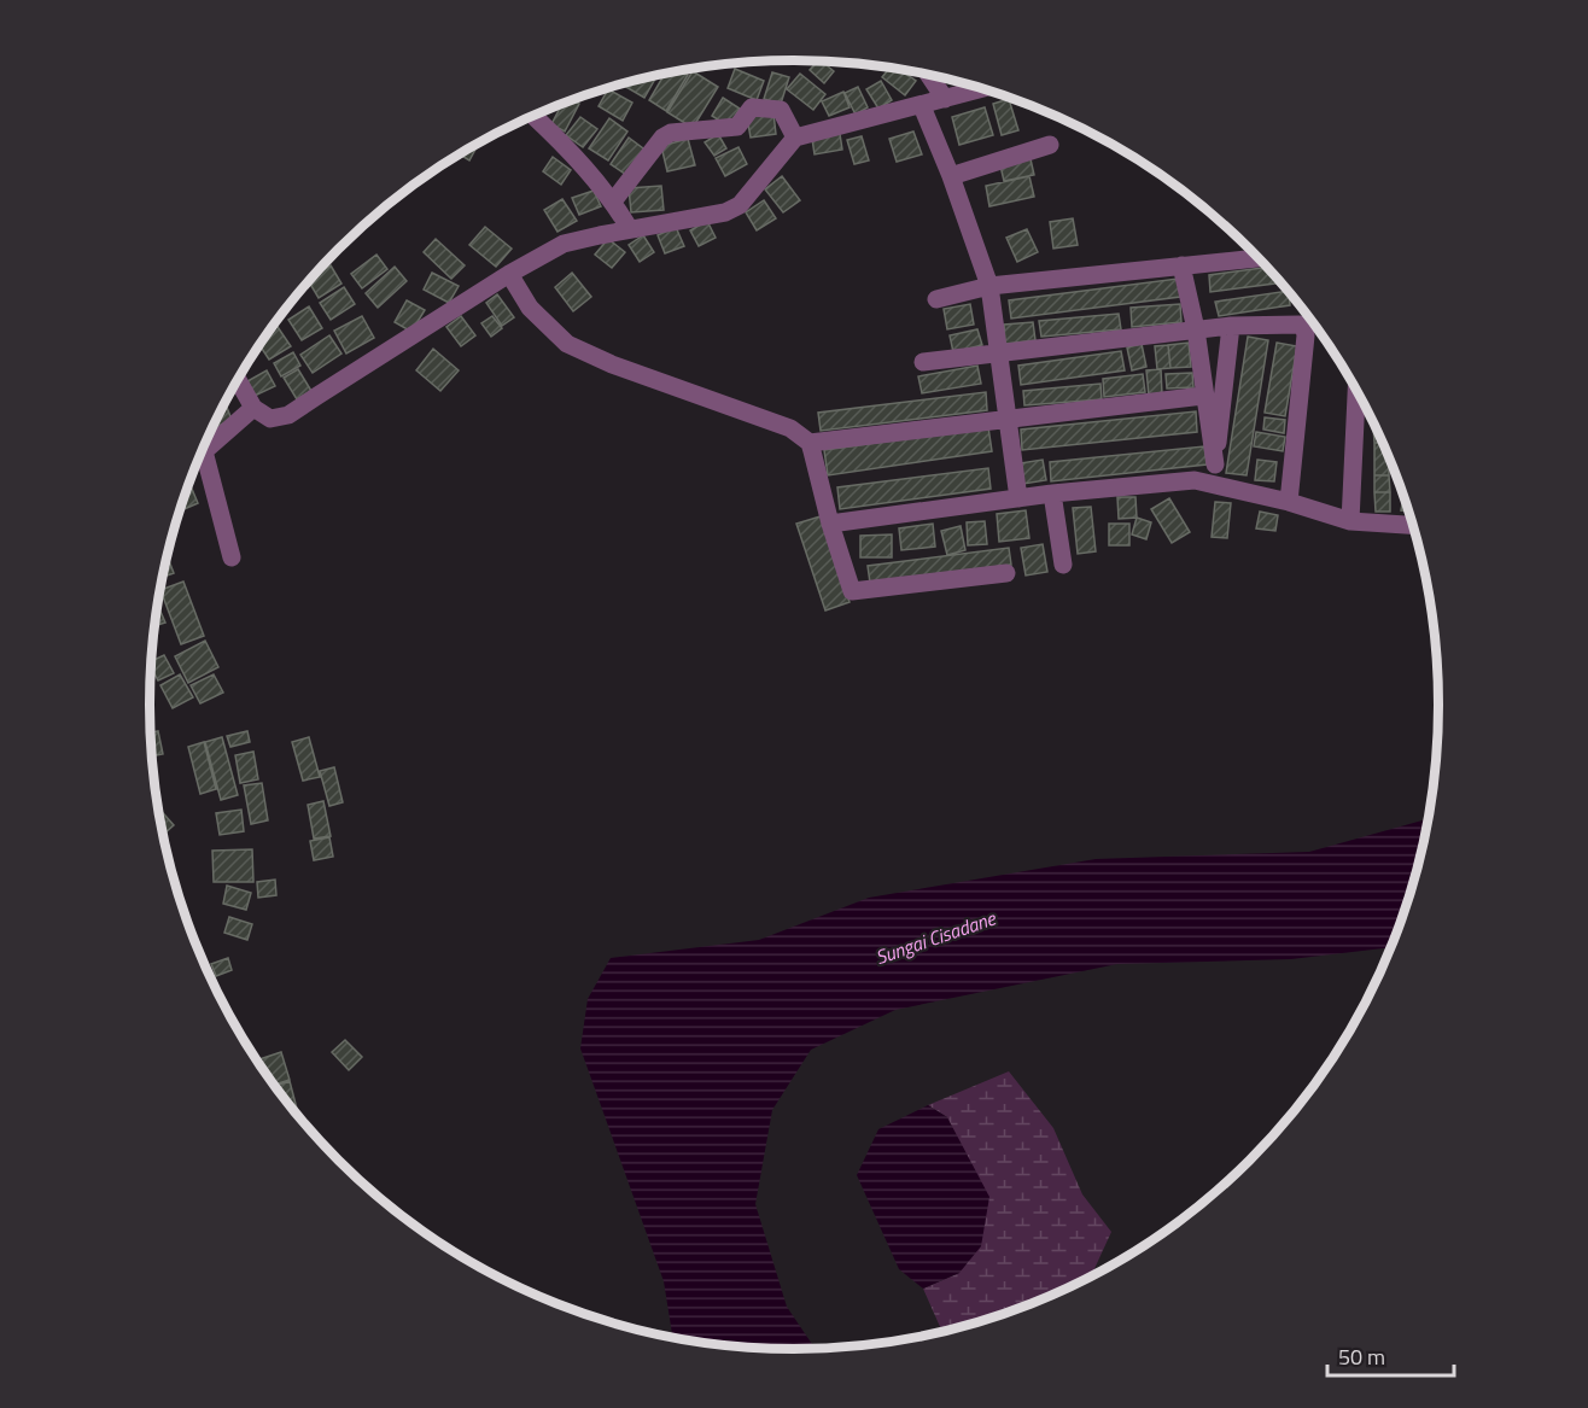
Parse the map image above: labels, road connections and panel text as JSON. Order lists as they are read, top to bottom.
{
  "water": ["Sungai Cisadane"],
  "scale_bar": "50 m"
}
